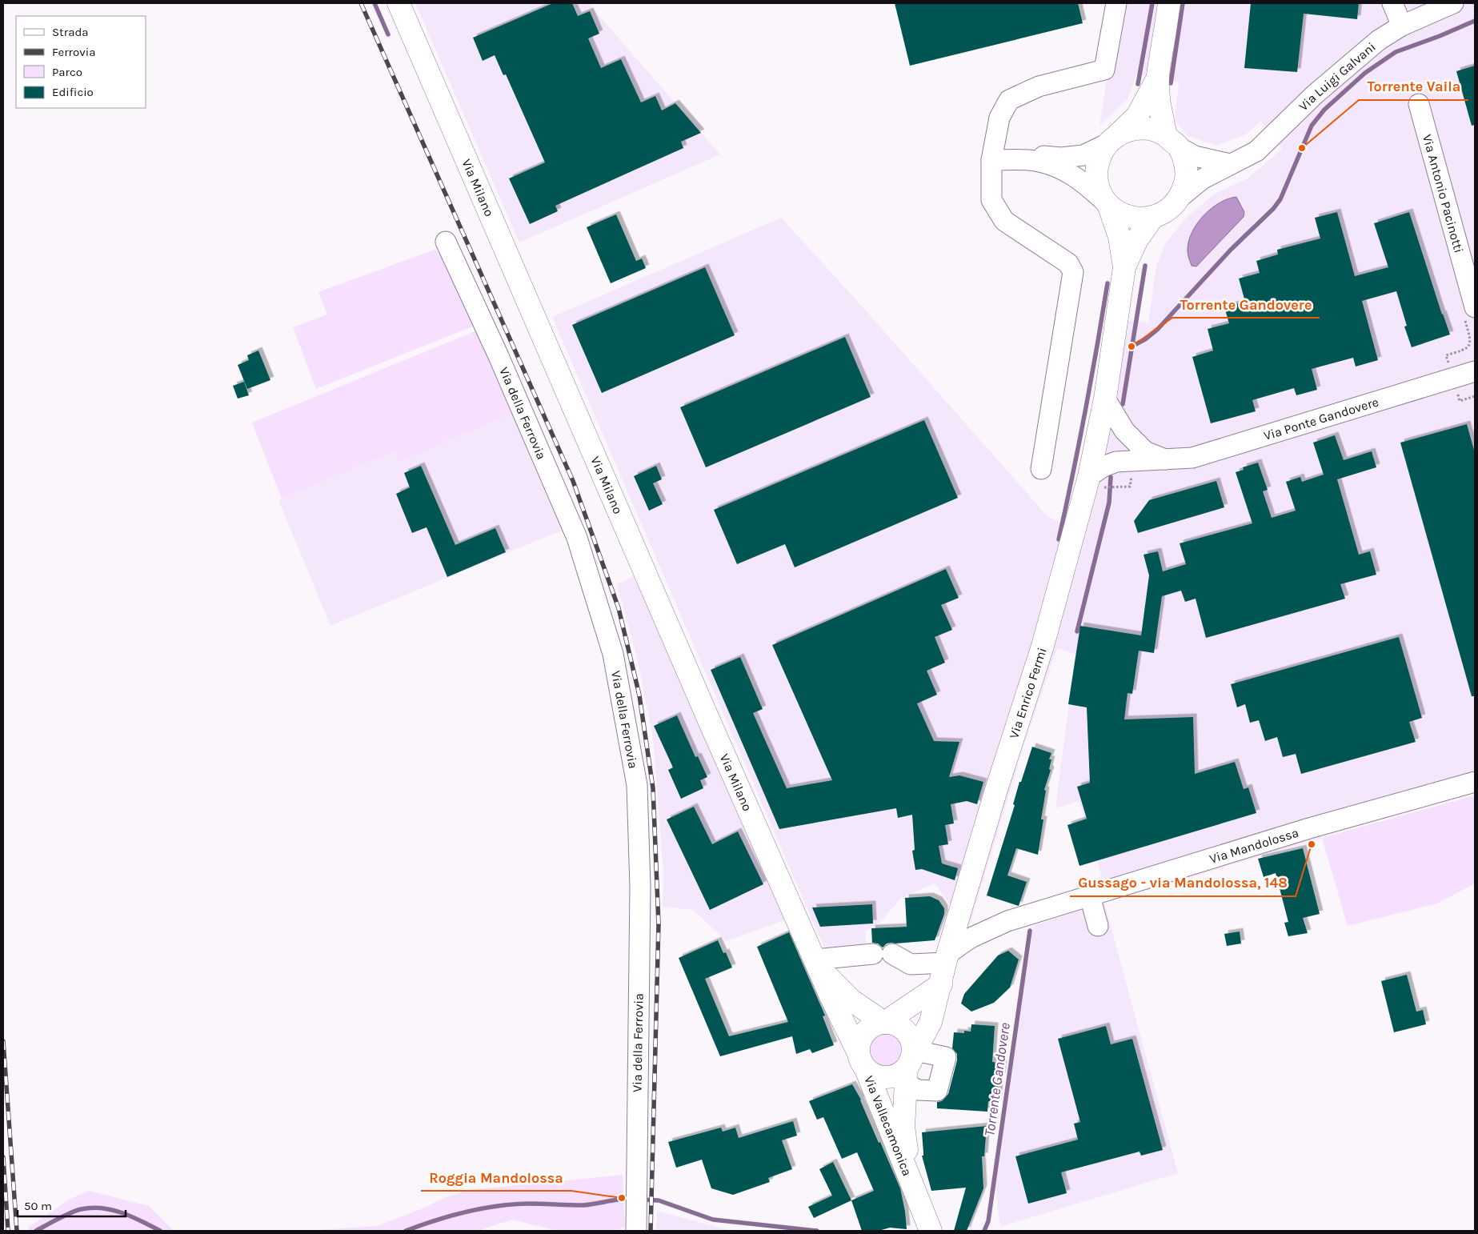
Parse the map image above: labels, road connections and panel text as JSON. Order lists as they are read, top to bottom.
{
  "streets": {
    "main road": ["Via Milano", "Via Enrico Fermi", "Via Vallecamonica"],
    "street": [
      "Via Luigi Galvani",
      "Via Antonio Pacinotti",
      "Via della Ferrovia",
      "Via Ponte Gandovere",
      "Via Mandolossa"
    ]
  },
  "crossings": [
    ["Via Milano", "Via Enrico Fermi"],
    ["Via Milano", "Via Vallecamonica"],
    ["Via Ponte Gandovere", "Via Enrico Fermi"],
    ["Via Enrico Fermi", "Via Mandolossa"],
    ["Via Enrico Fermi", "Via Vallecamonica"]
  ],
  "water": ["Torrente Gandovere"],
  "places": [
    "Torrente Vaila",
    "Torrente Gandovere",
    "Gussago - via Mandolossa, 148",
    "Roggia Mandolossa"
  ],
  "legend": [
    "Strada",
    "Ferrovia",
    "Parco",
    "Edificio"
  ],
  "scale_bar": "50 m"
}
